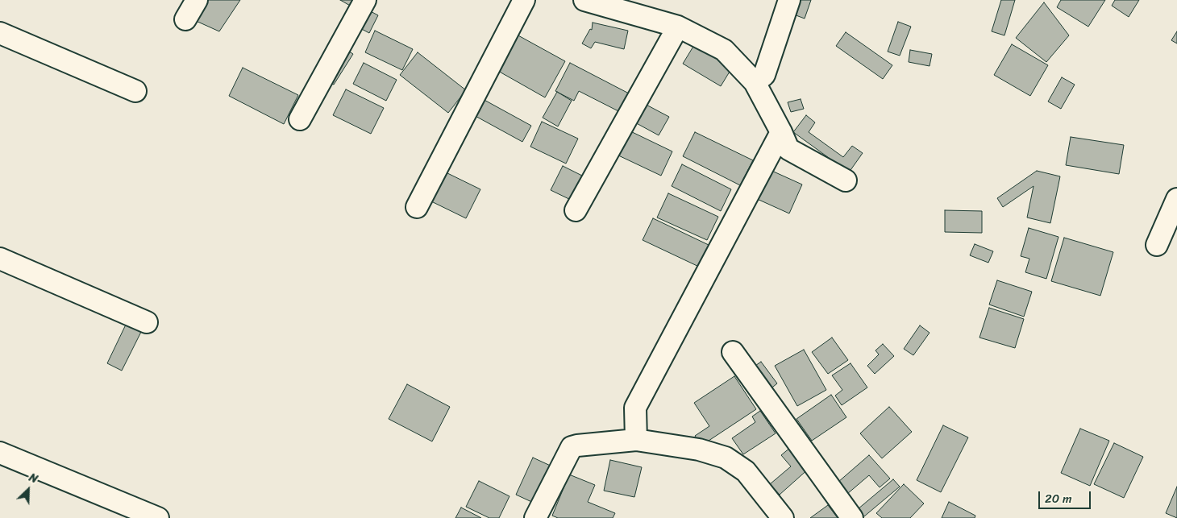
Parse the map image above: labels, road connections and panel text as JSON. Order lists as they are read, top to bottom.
{
  "scale_bar": "20 m",
  "north": "top right"
}
